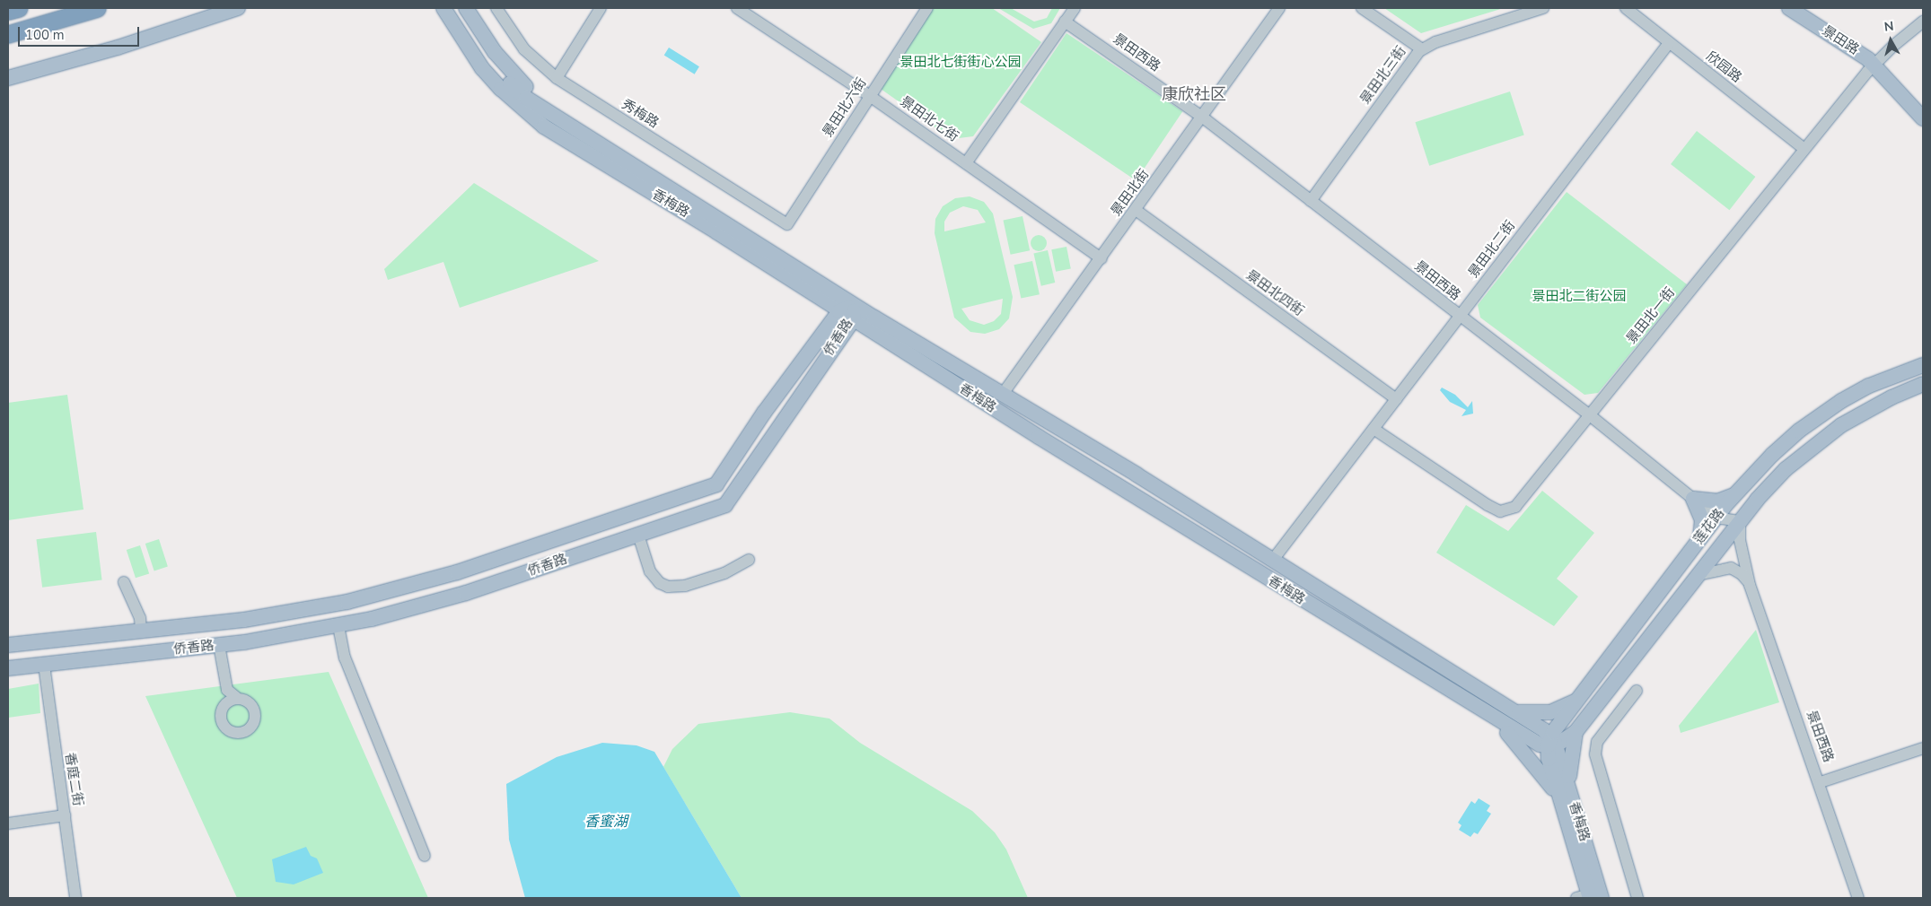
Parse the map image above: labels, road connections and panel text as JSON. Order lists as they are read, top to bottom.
{
  "streets": {
    "main road": [
      "景田路",
      "香梅路",
      "侨香路",
      "莲花路"
    ],
    "street": [
      "景田西路",
      "欣园路",
      "景田北三街",
      "景田北六街",
      "秀梅路",
      "景田北七街",
      "景田北街",
      "景田北二街",
      "景田北四街",
      "景田北一街",
      "香庭二街"
    ]
  },
  "crossings": [
    ["景田路", "景田北一街"],
    ["景田西路", "景田北三街"],
    ["景田西路", "景田北街"],
    ["景田西路", "景田北二街"],
    ["景田西路", "景田北一街"],
    ["景田西路", "莲花路"],
    ["欣园路", "景田北二街"],
    ["欣园路", "景田北一街"],
    ["景田北六街", "秀梅路"],
    ["景田北六街", "景田北七街"],
    ["景田北七街", "景田北街"],
    ["景田北街", "香梅路"],
    ["景田北街", "景田北四街"],
    ["香梅路", "景田北二街"],
    ["香梅路", "侨香路"],
    ["香梅路", "莲花路"],
    ["景田北二街", "景田北四街"],
    ["景田北二街", "景田北一街"],
    ["侨香路", "香庭二街"]
  ],
  "districts": ["康欣社区"],
  "water": ["香蜜湖"],
  "parks": ["景田北七街街心公园", "景田北二街公园"],
  "scale_bar": "100 m",
  "north": "top"
}
